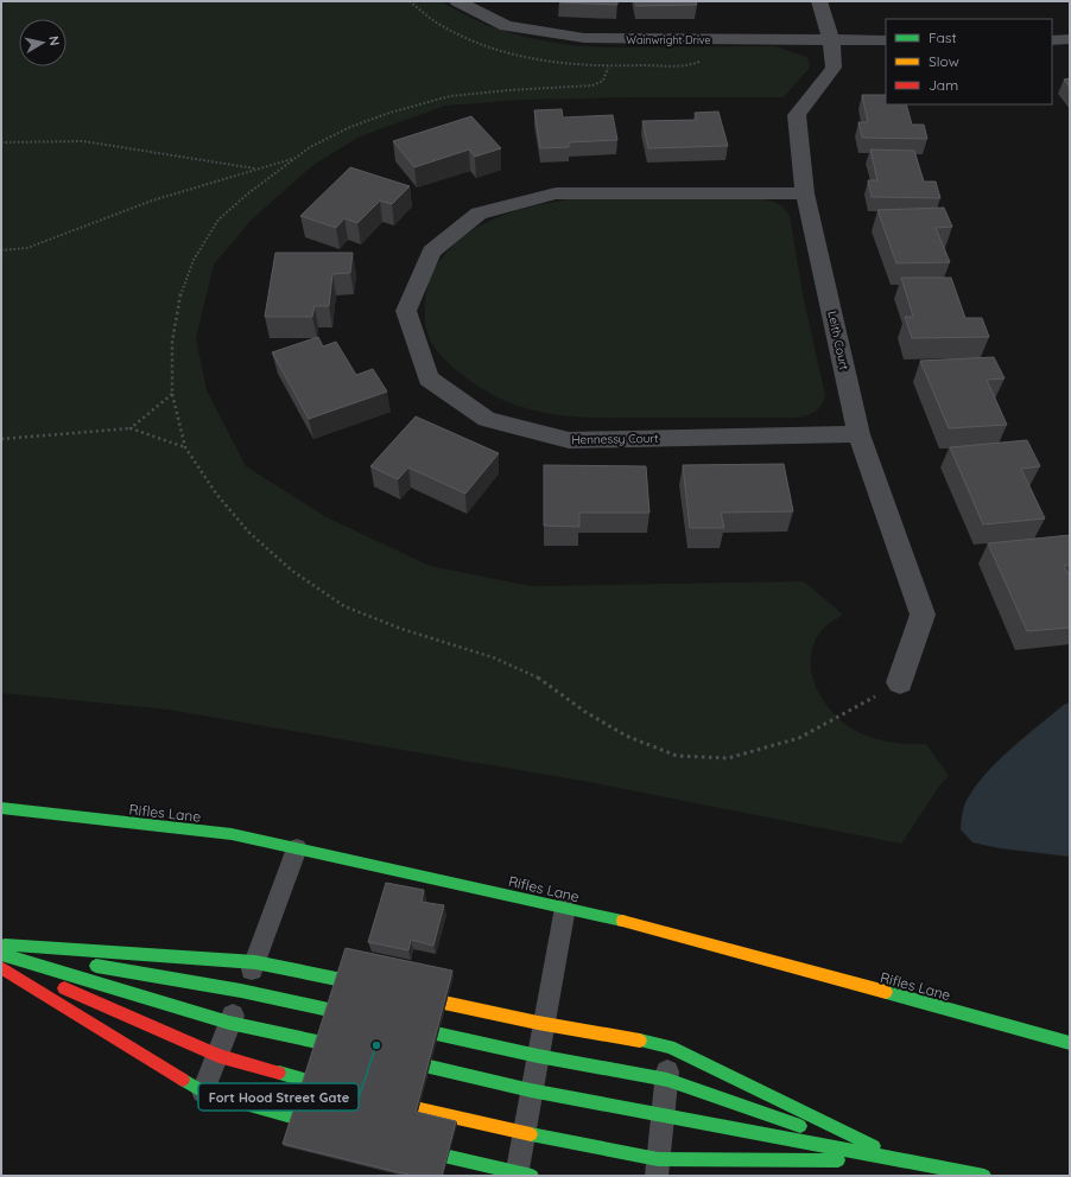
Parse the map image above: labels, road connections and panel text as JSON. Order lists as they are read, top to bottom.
{
  "streets": {
    "street": [
      "Wainwright Drive",
      "Leith Court",
      "Hennessy Court",
      "Rifles Lane"
    ]
  },
  "crossings": [
    ["Wainwright Drive", "Leith Court"],
    ["Leith Court", "Hennessy Court"]
  ],
  "places": ["Fort Hood Street Gate"],
  "legend": ["Fast", "Slow", "Jam"],
  "north": "right"
}
